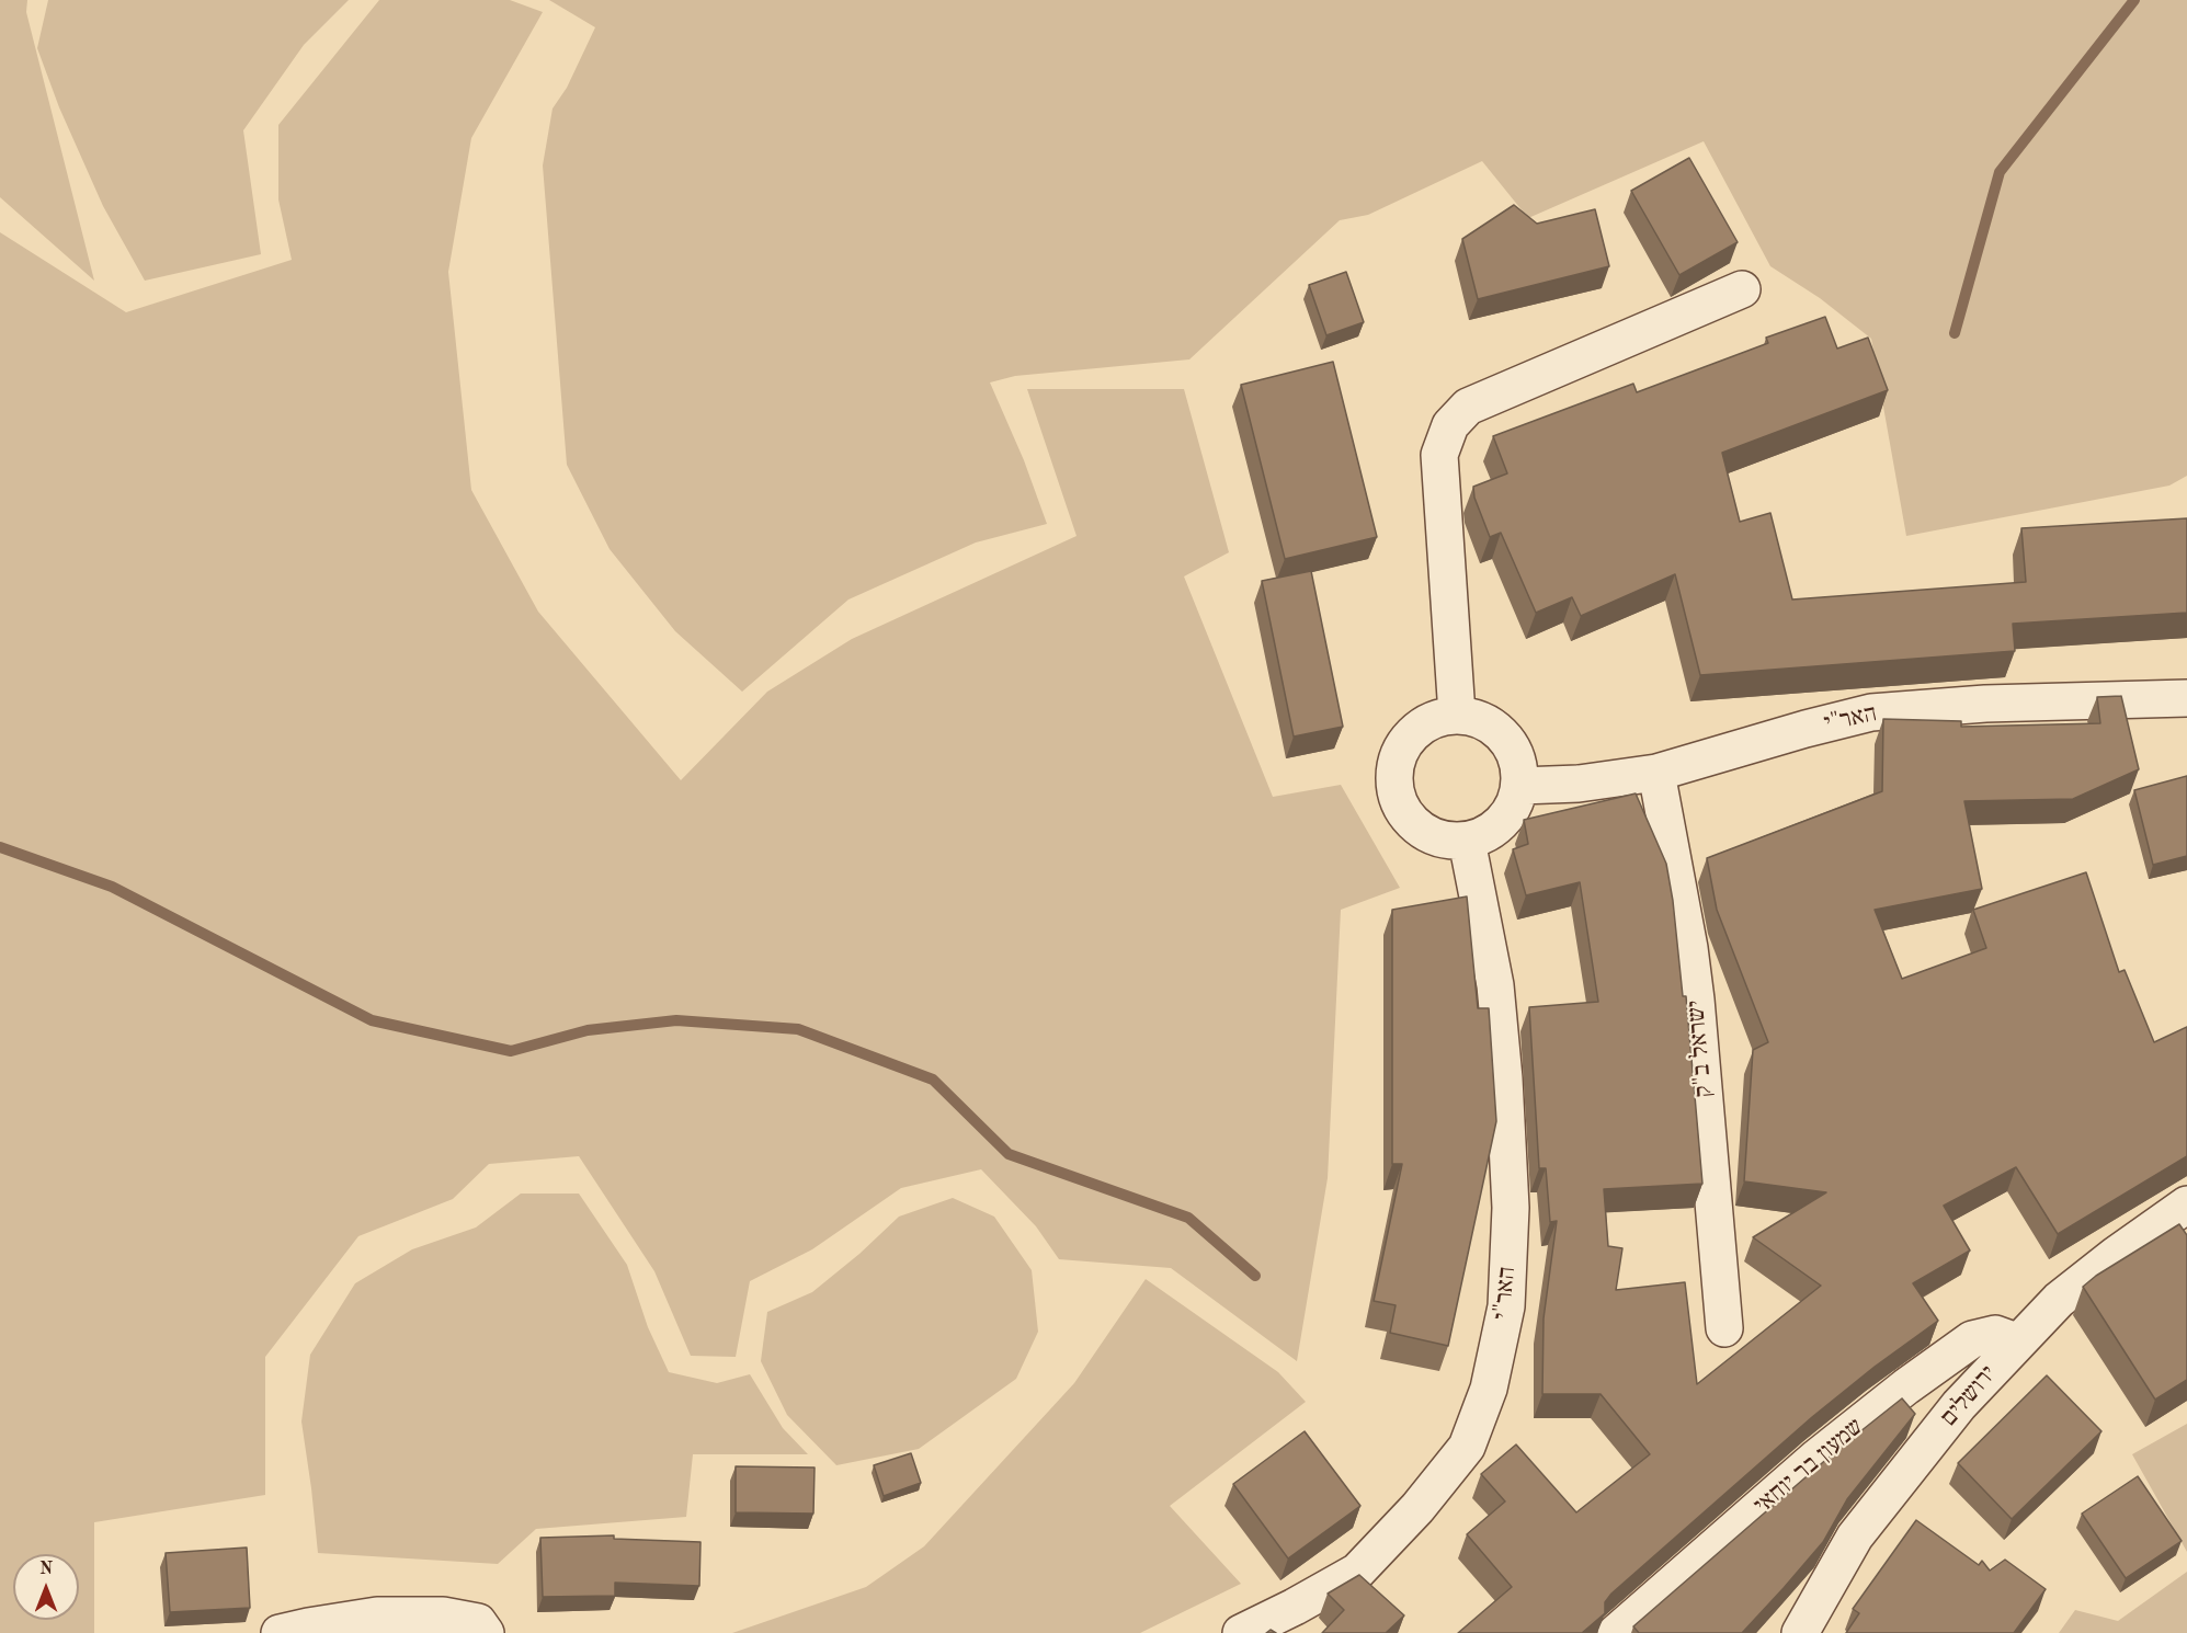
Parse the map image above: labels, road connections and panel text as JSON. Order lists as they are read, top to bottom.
{
  "streets": {
    "street": [
      "האר\"י",
      "ישראל ב\"ק",
      "ירושלים",
      "שמעון בר יוחאי"
    ]
  },
  "crossings": [
    ["האר\"י", "ישראל ב\"ק"],
    ["ירושלים", "שמעון בר יוחאי"]
  ],
  "north": "top"
}
